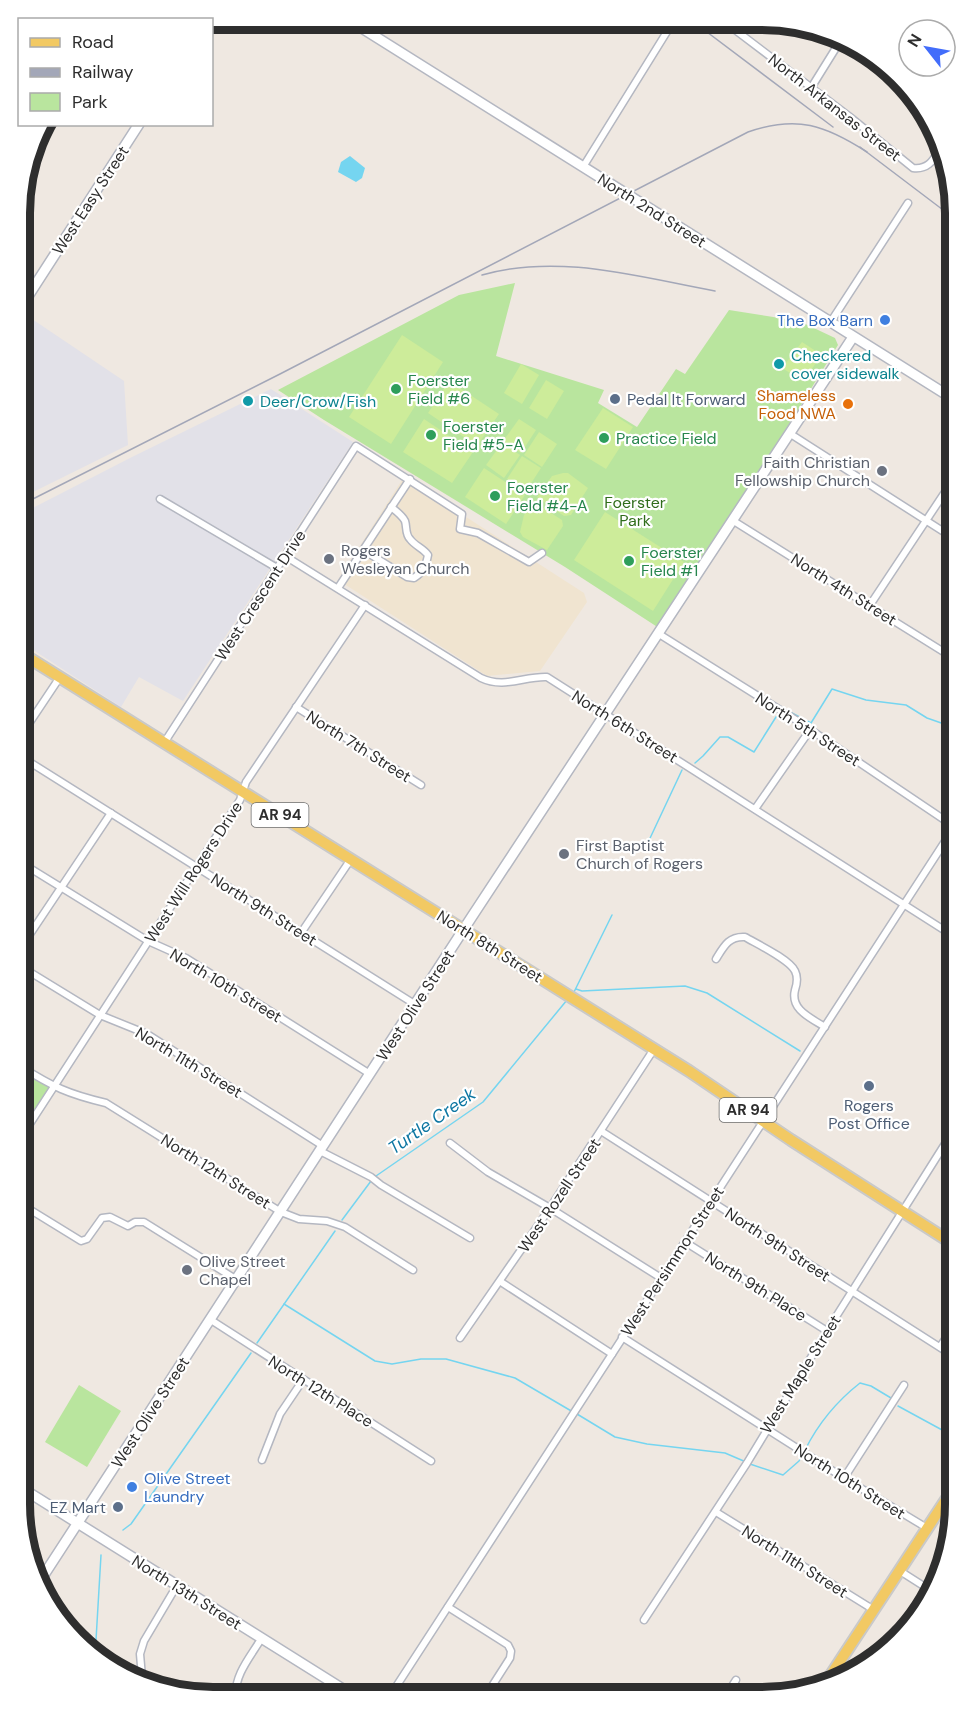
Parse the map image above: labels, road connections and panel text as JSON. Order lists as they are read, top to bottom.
{
  "streets": {
    "main road": [
      "West Easy Street",
      "North 2nd Street",
      "AR 94",
      "North 8th Street",
      "West Olive Street",
      "North 13th Street"
    ],
    "street": [
      "North Arkansas Street",
      "North 4th Street",
      "West Crescent Drive",
      "North 6th Street",
      "North 5th Street",
      "North 7th Street",
      "West Will Rogers Drive",
      "North 9th Street",
      "North 10th Street",
      "North 11th Street",
      "North 12th Street",
      "West Rozell Street",
      "West Persimmon Street",
      "North 9th Place",
      "West Maple Street",
      "North 12th Place"
    ]
  },
  "crossings": [
    ["North 2nd Street", "West Olive Street"],
    ["North 4th Street", "West Olive Street"],
    ["West Crescent Drive", "North 6th Street"],
    ["West Crescent Drive", "North 8th Street"],
    ["North 6th Street", "West Will Rogers Drive"],
    ["North 6th Street", "West Olive Street"],
    ["North 6th Street", "West Persimmon Street"],
    ["North 5th Street", "West Olive Street"],
    ["North 7th Street", "West Will Rogers Drive"],
    ["West Will Rogers Drive", "North 9th Street"],
    ["West Will Rogers Drive", "North 8th Street"],
    ["West Will Rogers Drive", "North 10th Street"],
    ["West Will Rogers Drive", "North 11th Street"],
    ["West Will Rogers Drive", "North 12th Street"],
    ["North 9th Street", "West Olive Street"],
    ["North 9th Street", "West Rozell Street"],
    ["North 9th Street", "West Persimmon Street"],
    ["North 9th Street", "West Maple Street"],
    ["North 8th Street", "West Olive Street"],
    ["North 8th Street", "West Rozell Street"],
    ["North 8th Street", "West Persimmon Street"],
    ["North 8th Street", "West Maple Street"],
    ["North 10th Street", "West Olive Street"],
    ["North 10th Street", "West Persimmon Street"],
    ["North 10th Street", "West Maple Street"],
    ["West Olive Street", "North 11th Street"],
    ["West Olive Street", "North 12th Street"],
    ["West Olive Street", "North 12th Place"],
    ["West Olive Street", "North 13th Street"],
    ["North 11th Street", "West Maple Street"],
    ["West Persimmon Street", "North 9th Place"],
    ["North 9th Place", "West Maple Street"]
  ],
  "water": ["Turtle Creek"],
  "parks": ["Foerster Park"],
  "places": [
    "The Box Barn",
    "Checkered cover sidewalk",
    "Foerster Field #6",
    "Pedal It Forward",
    "Deer/Crow/Fish",
    "Shameless Food NWA",
    "Foerster Field #5-A",
    "Practice Field",
    "Faith Christian Fellowship Church",
    "Foerster Field #4-A",
    "Rogers Wesleyan Church",
    "Foerster Field #1",
    "First Baptist Church of Rogers",
    "Rogers Post Office",
    "Olive Street Chapel",
    "Olive Street Laundry",
    "EZ Mart"
  ],
  "legend": ["Road", "Railway", "Park"],
  "north": "top left"
}
